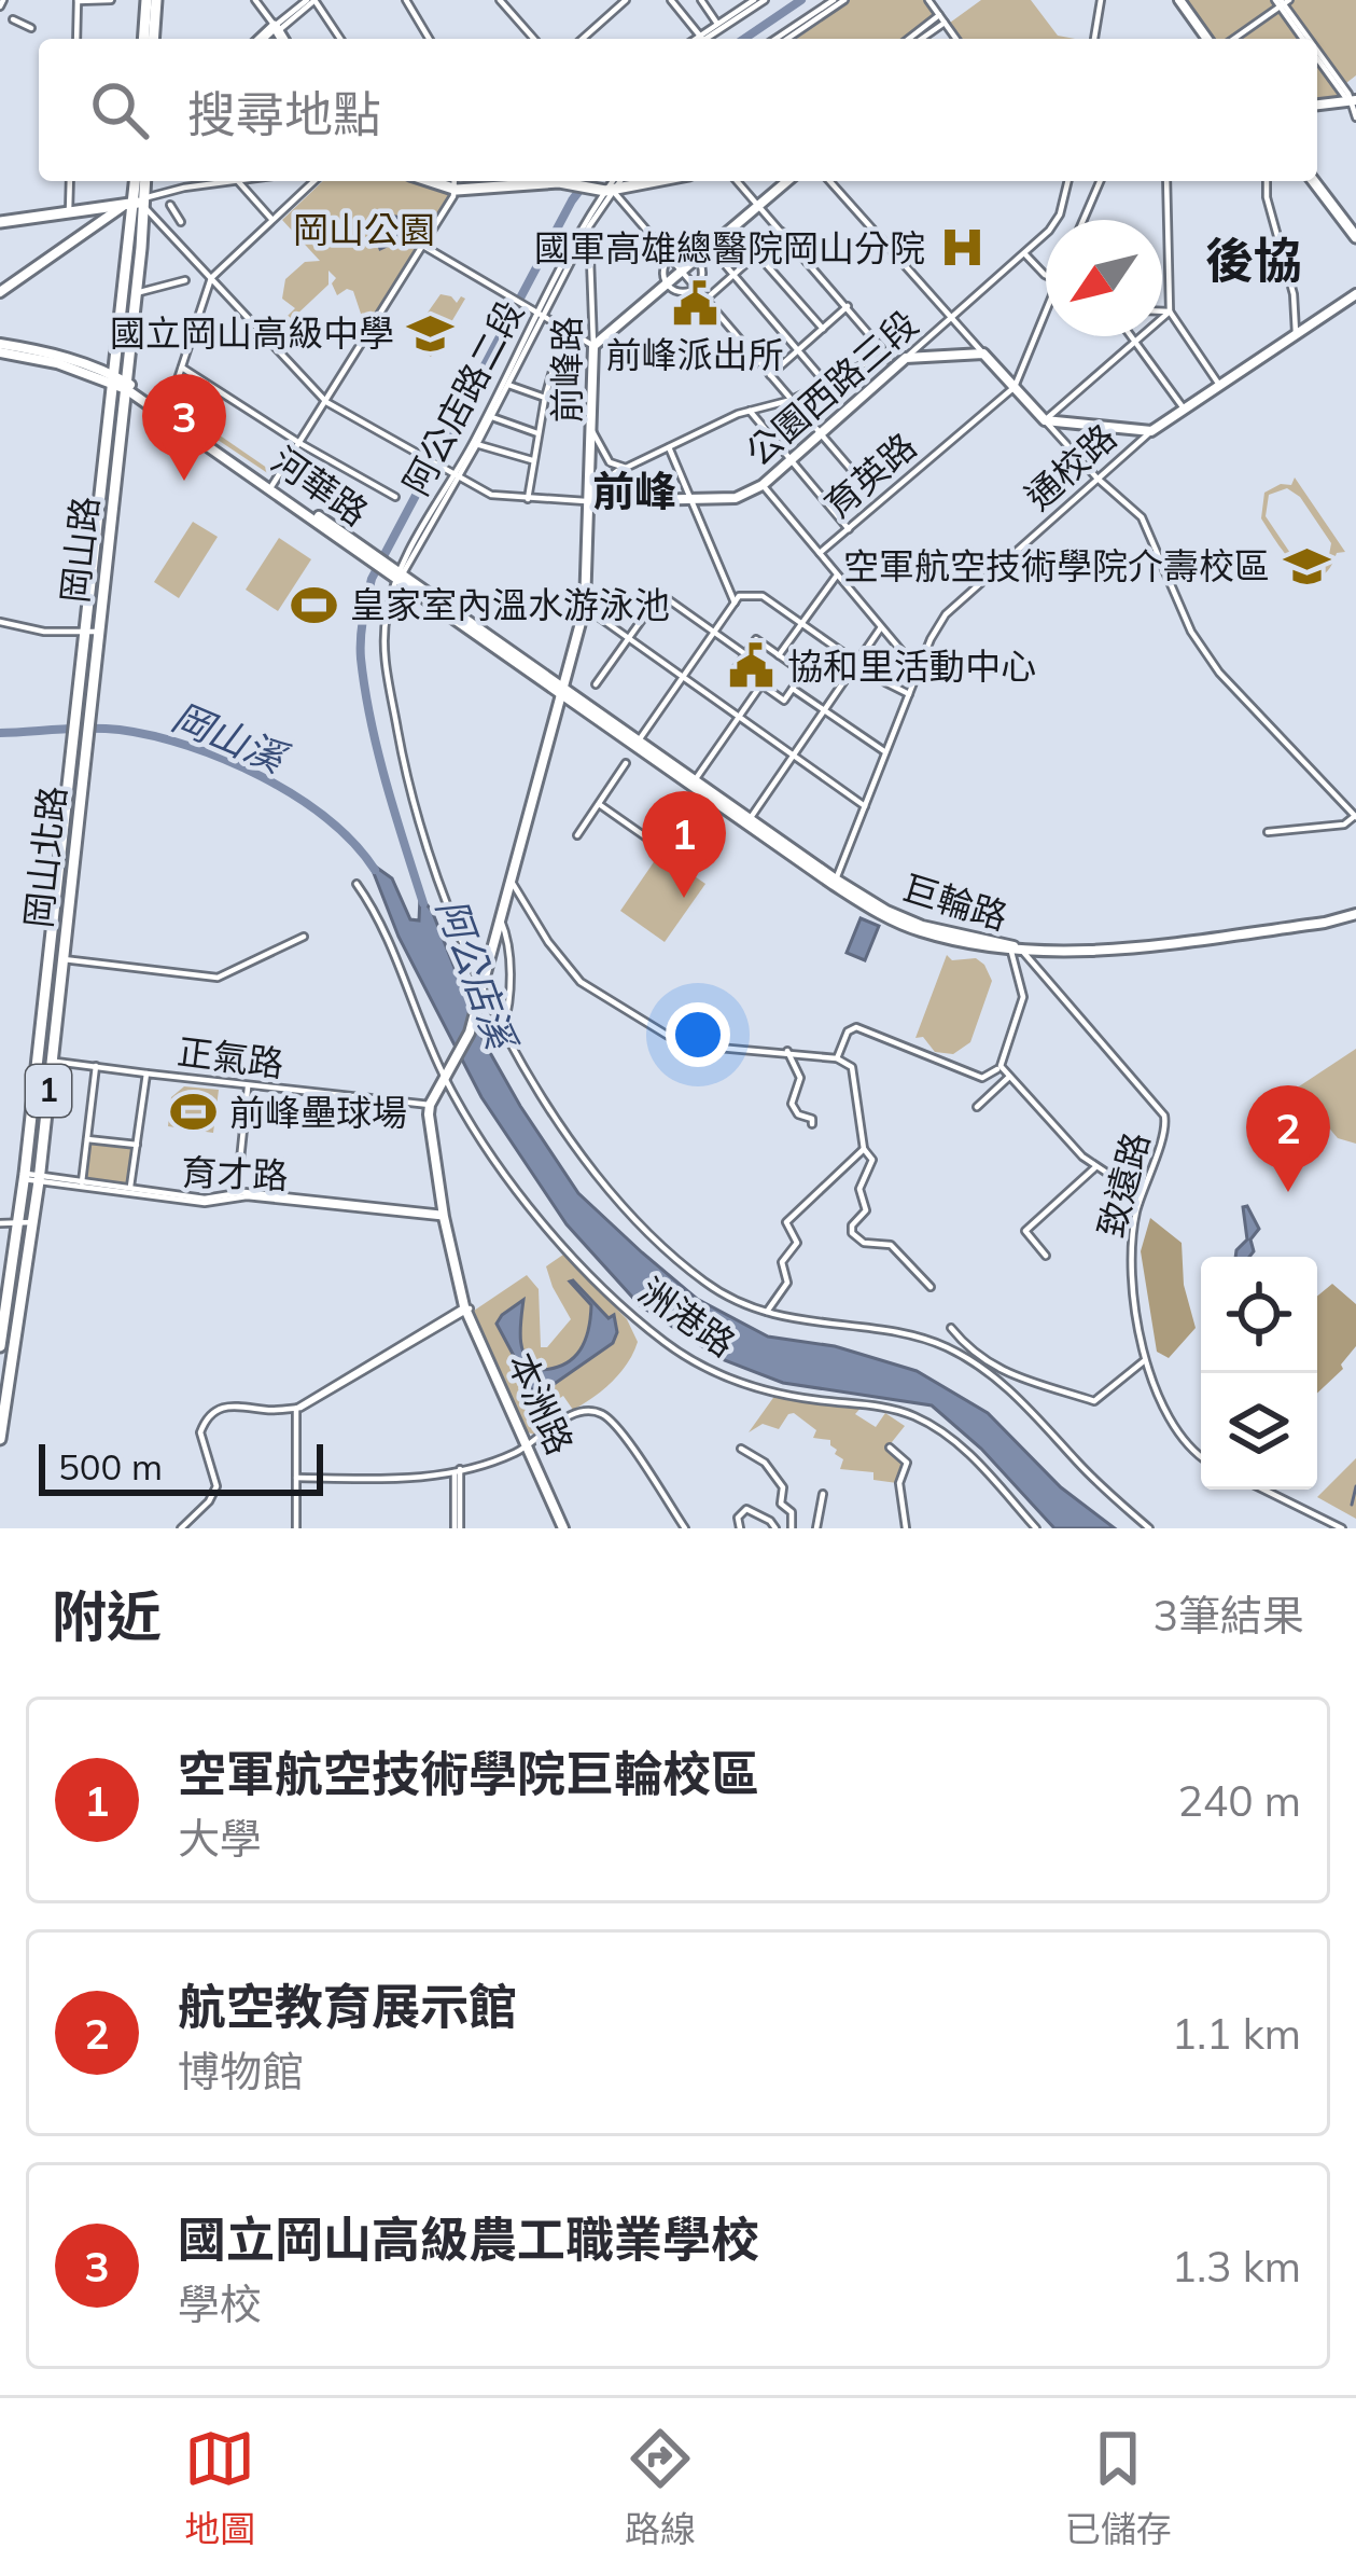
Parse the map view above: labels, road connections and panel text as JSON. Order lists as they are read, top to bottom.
{
  "streets": {
    "main road": ["岡山路", "岡山北路", "1"],
    "street": [
      "前峰路",
      "公園西路三段",
      "阿公店路二段",
      "通校路",
      "育英路",
      "河華路",
      "巨輪路",
      "正氣路",
      "育才路",
      "致遠路",
      "洲港路",
      "本洲路"
    ]
  },
  "crossings": [
    ["前峰路", "公園西路三段"],
    ["前峰路", "阿公店路二段"],
    ["前峰路", "巨輪路"],
    ["前峰路", "洲港路"],
    ["阿公店路二段", "河華路"],
    ["通校路", "育英路"],
    ["通校路", "巨輪路"],
    ["河華路", "岡山路"],
    ["岡山路", "岡山北路"],
    ["岡山北路", "育才路"],
    ["巨輪路", "致遠路"],
    ["正氣路", "育才路"],
    ["正氣路", "本洲路"],
    ["育才路", "本洲路"]
  ],
  "districts": ["後協", "前峰"],
  "water": ["岡山溪", "阿公店溪"],
  "parks": ["岡山公園"],
  "places": {
    "hospital": ["國軍高雄總醫院岡山分院"],
    "public building": ["前峰派出所", "協和里活動中心"],
    "school or university": ["國立岡山高級中學", "空軍航空技術學院介壽校區"],
    "sports": ["皇家室內溫水游泳池", "前峰壘球場"]
  },
  "scale_bar": "500 m",
  "north": "bottom left",
  "page": {
    "search": "搜尋地點",
    "pins": ["3", "1", "2"],
    "scale": "500 m",
    "heading": ["附近", "3筆結果"],
    "list": [
      {
        "mark": "1",
        "name": "空軍航空技術學院巨輪校區",
        "note": "大學",
        "value": "240 m"
      },
      {
        "mark": "2",
        "name": "航空教育展示館",
        "note": "博物館",
        "value": "1.1 km"
      },
      {
        "mark": "3",
        "name": "國立岡山高級農工職業學校",
        "note": "學校",
        "value": "1.3 km"
      }
    ],
    "nav": ["地圖", "路線", "已儲存"]
  }
}
